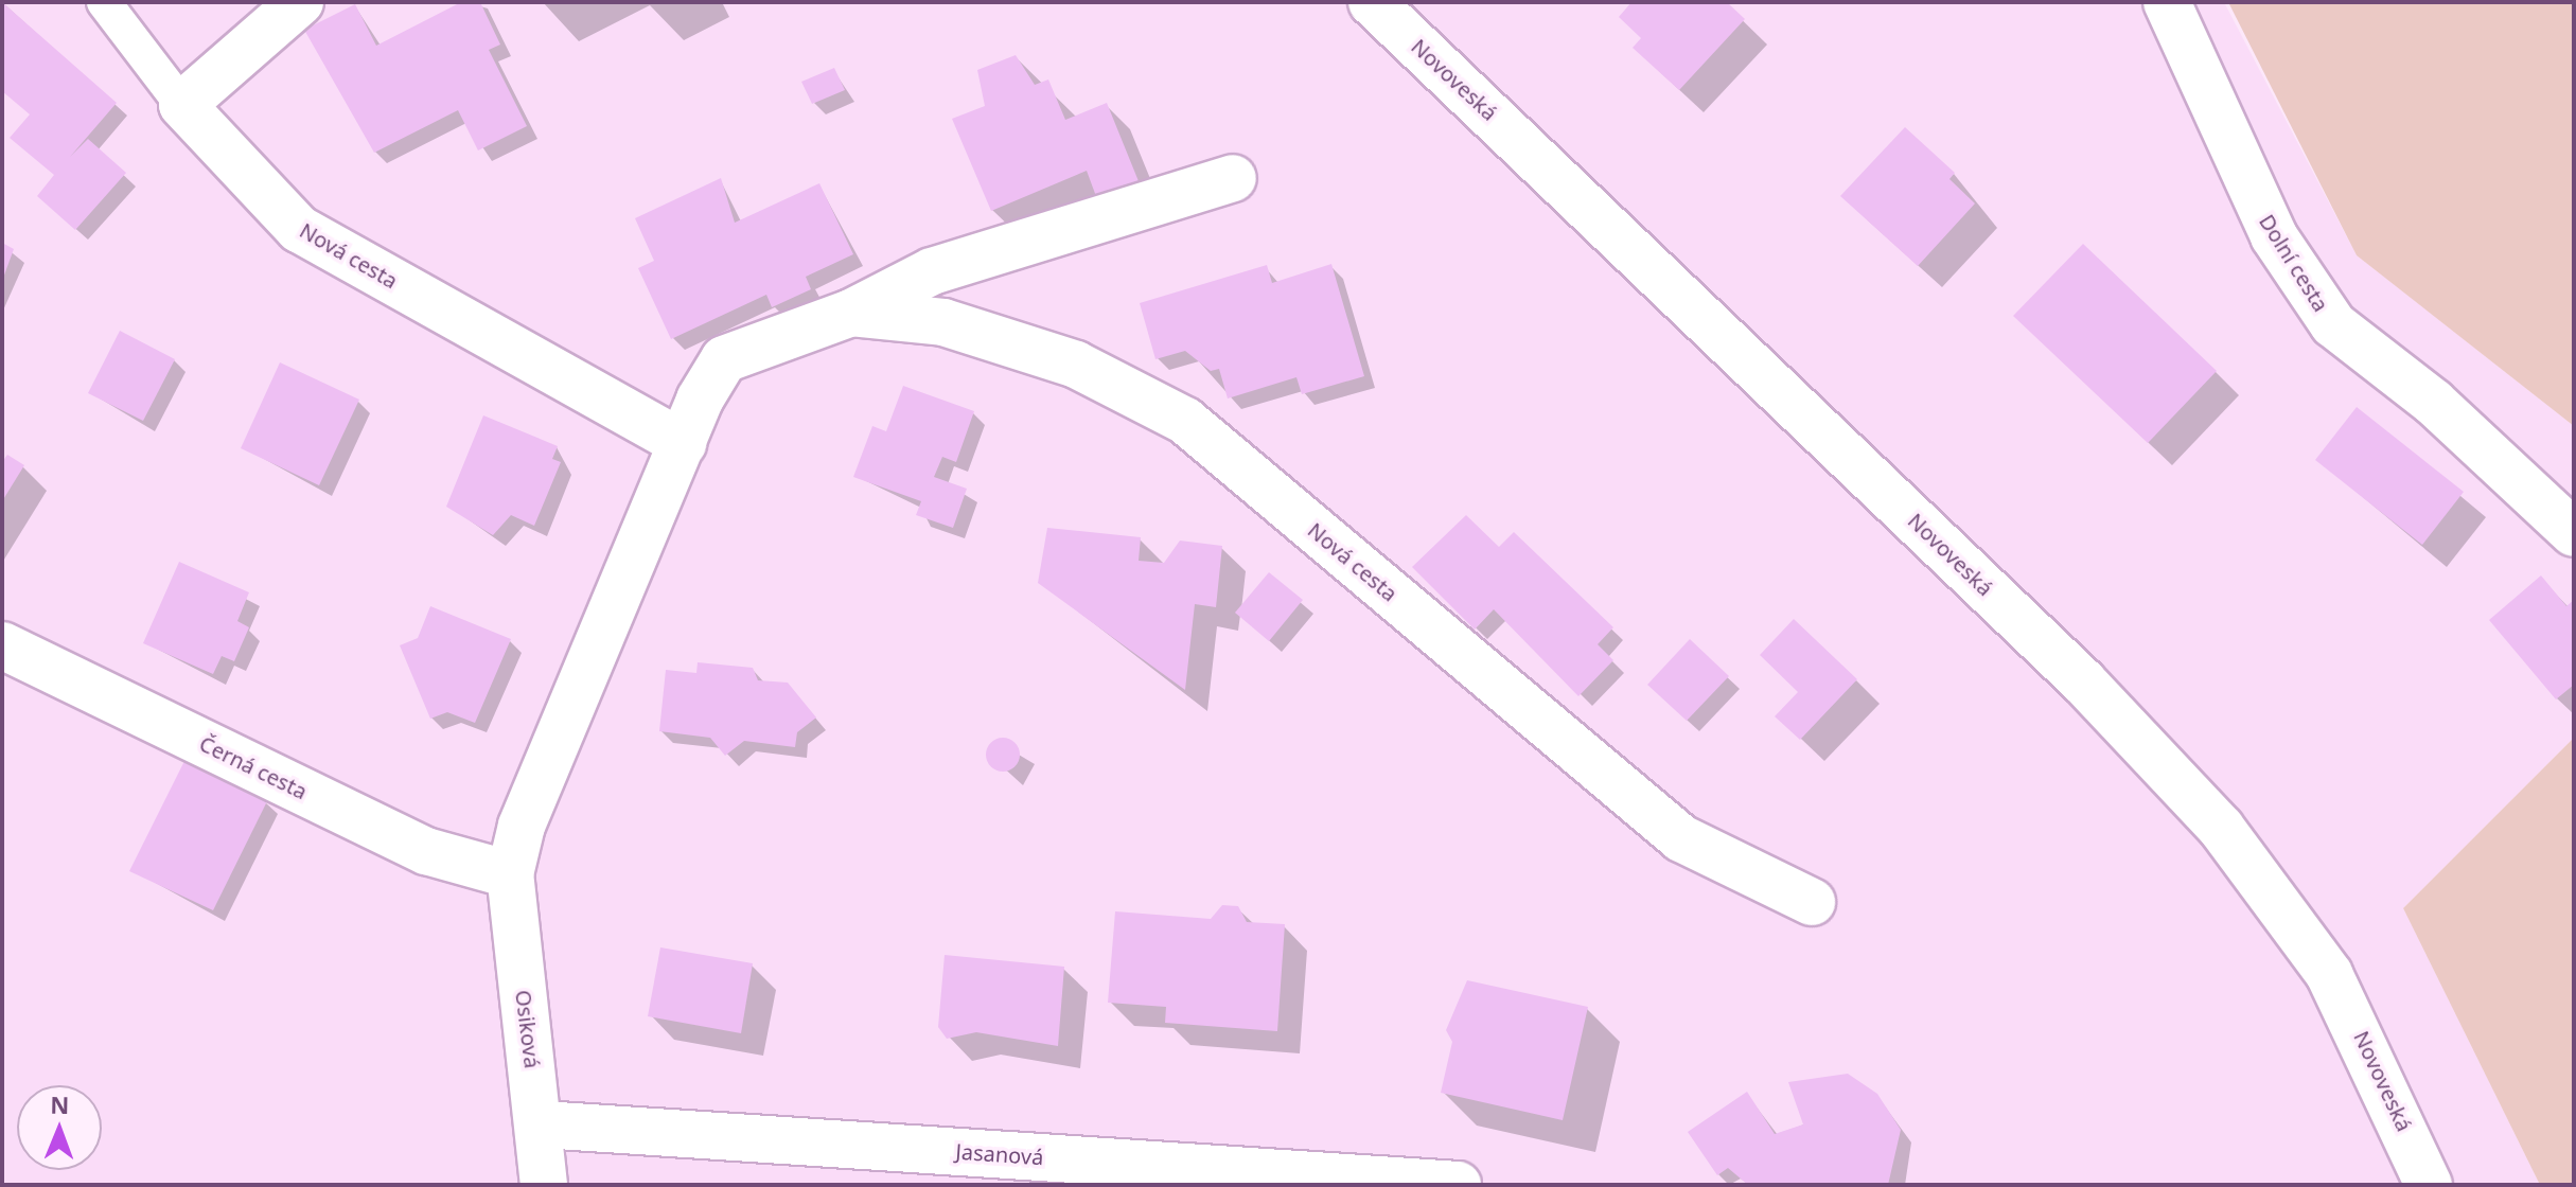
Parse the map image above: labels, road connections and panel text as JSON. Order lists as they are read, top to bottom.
{
  "streets": {
    "street": [
      "Novoveská",
      "Nová cesta",
      "Dolní cesta",
      "Černá cesta",
      "Osiková",
      "Jasanová"
    ]
  },
  "crossings": [
    ["Nová cesta", "Černá cesta"],
    ["Nová cesta", "Osiková"],
    ["Černá cesta", "Osiková"],
    ["Osiková", "Jasanová"]
  ],
  "north": "top"
}
